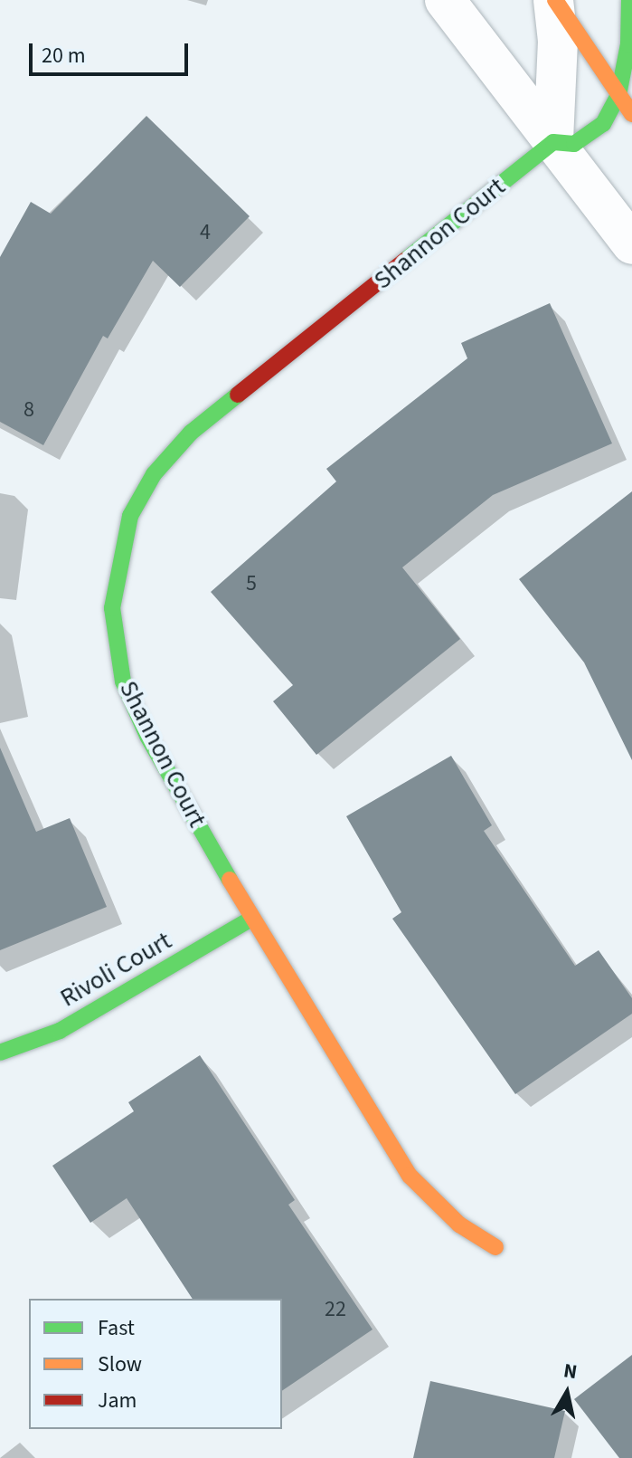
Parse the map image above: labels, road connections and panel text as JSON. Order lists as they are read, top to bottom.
{
  "streets": {
    "street": ["Shannon Court", "Rivoli Court"]
  },
  "crossings": [
    ["Shannon Court", "Rivoli Court"]
  ],
  "house_numbers": [
    "4",
    "8",
    "5",
    "22"
  ],
  "legend": ["Fast", "Slow", "Jam"],
  "scale_bar": "20 m",
  "north": "top"
}
